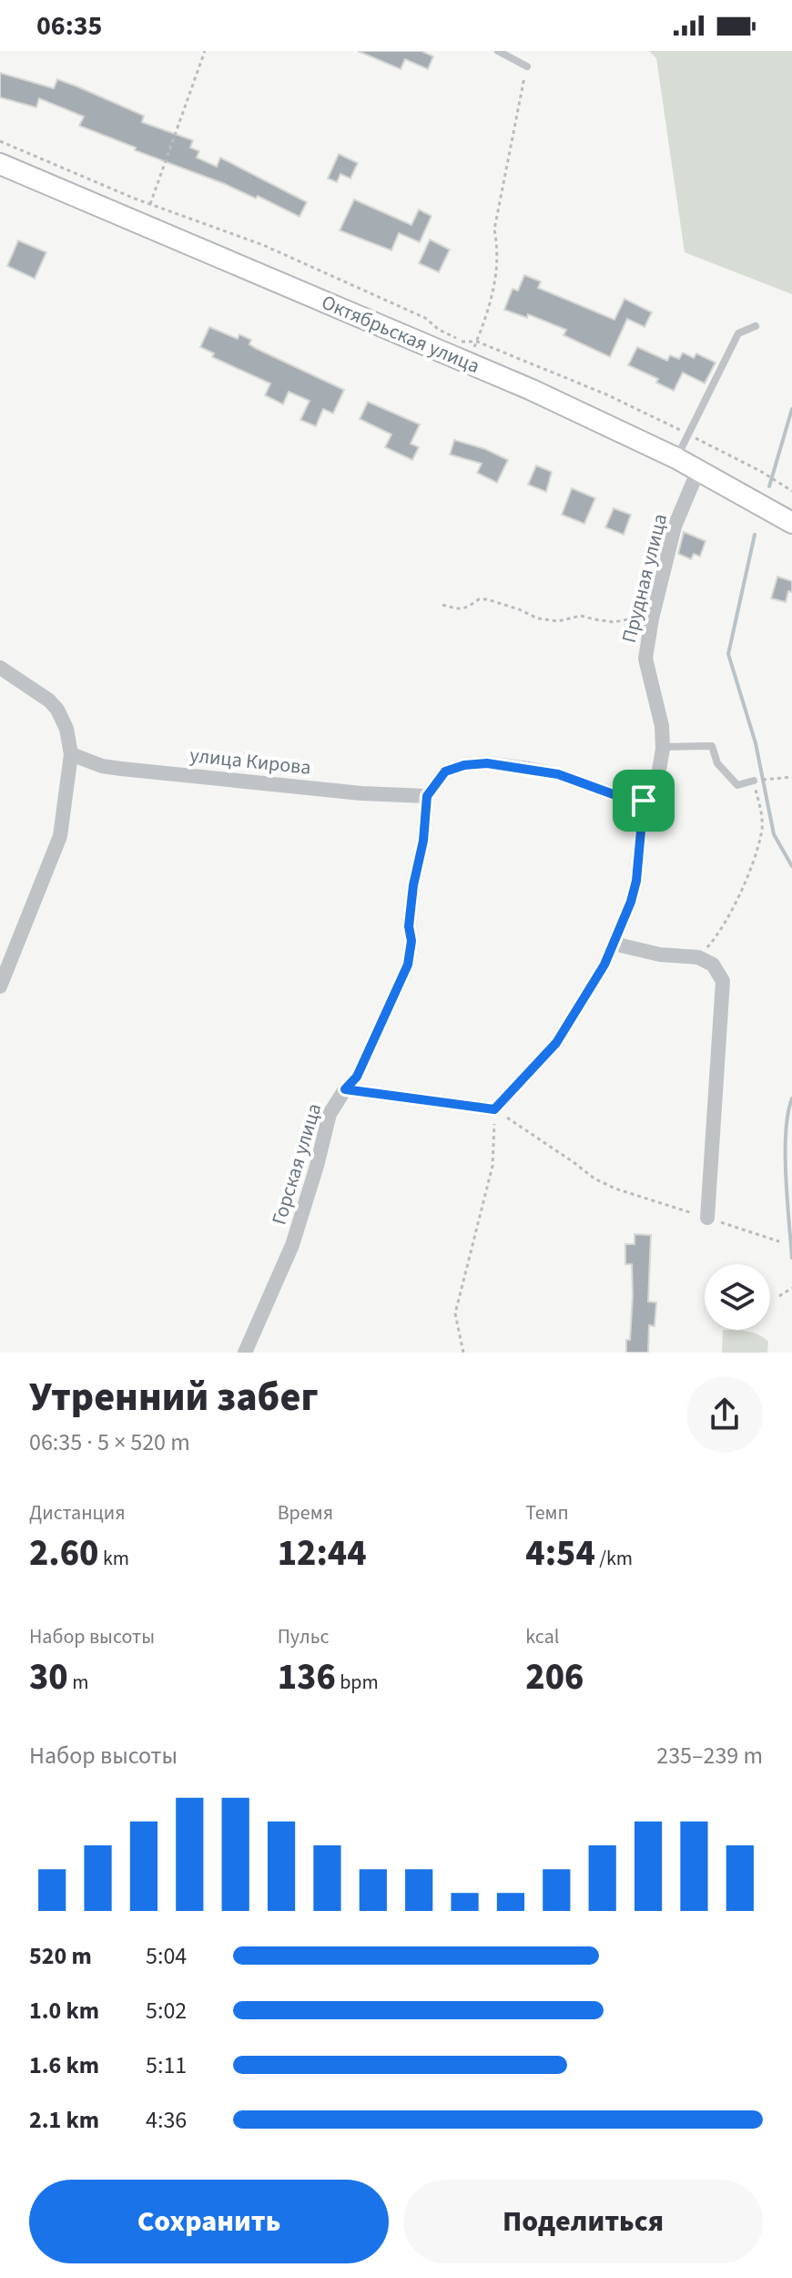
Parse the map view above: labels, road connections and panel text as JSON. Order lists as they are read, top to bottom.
{
  "streets": {
    "main road": ["Октябрьская улица"],
    "street": ["Прудная улица", "улица Кирова", "Горская улица"]
  },
  "crossings": [
    ["Октябрьская улица", "Прудная улица"],
    ["улица Кирова", "Горская улица"]
  ],
  "page": {
    "status": "06:35",
    "heading": ["Утренний забег", "06:35 · 5 × 520 m"],
    "stats": [
      ["Дистанция", "2.60 km"],
      ["Время", "12:44"],
      ["Темп", "4:54 /km"],
      ["Набор высоты", "30 m"],
      ["Пульс", "136 bpm"],
      ["kcal", "206"]
    ],
    "chart": ["Набор высоты", "235–239 m"],
    "list": [
      {
        "name": "520 m",
        "note": "5:04"
      },
      {
        "name": "1.0 km",
        "note": "5:02"
      },
      {
        "name": "1.6 km",
        "note": "5:11"
      },
      {
        "name": "2.1 km",
        "note": "4:36"
      }
    ],
    "buttons": ["Сохранить", "Поделиться"]
  }
}
